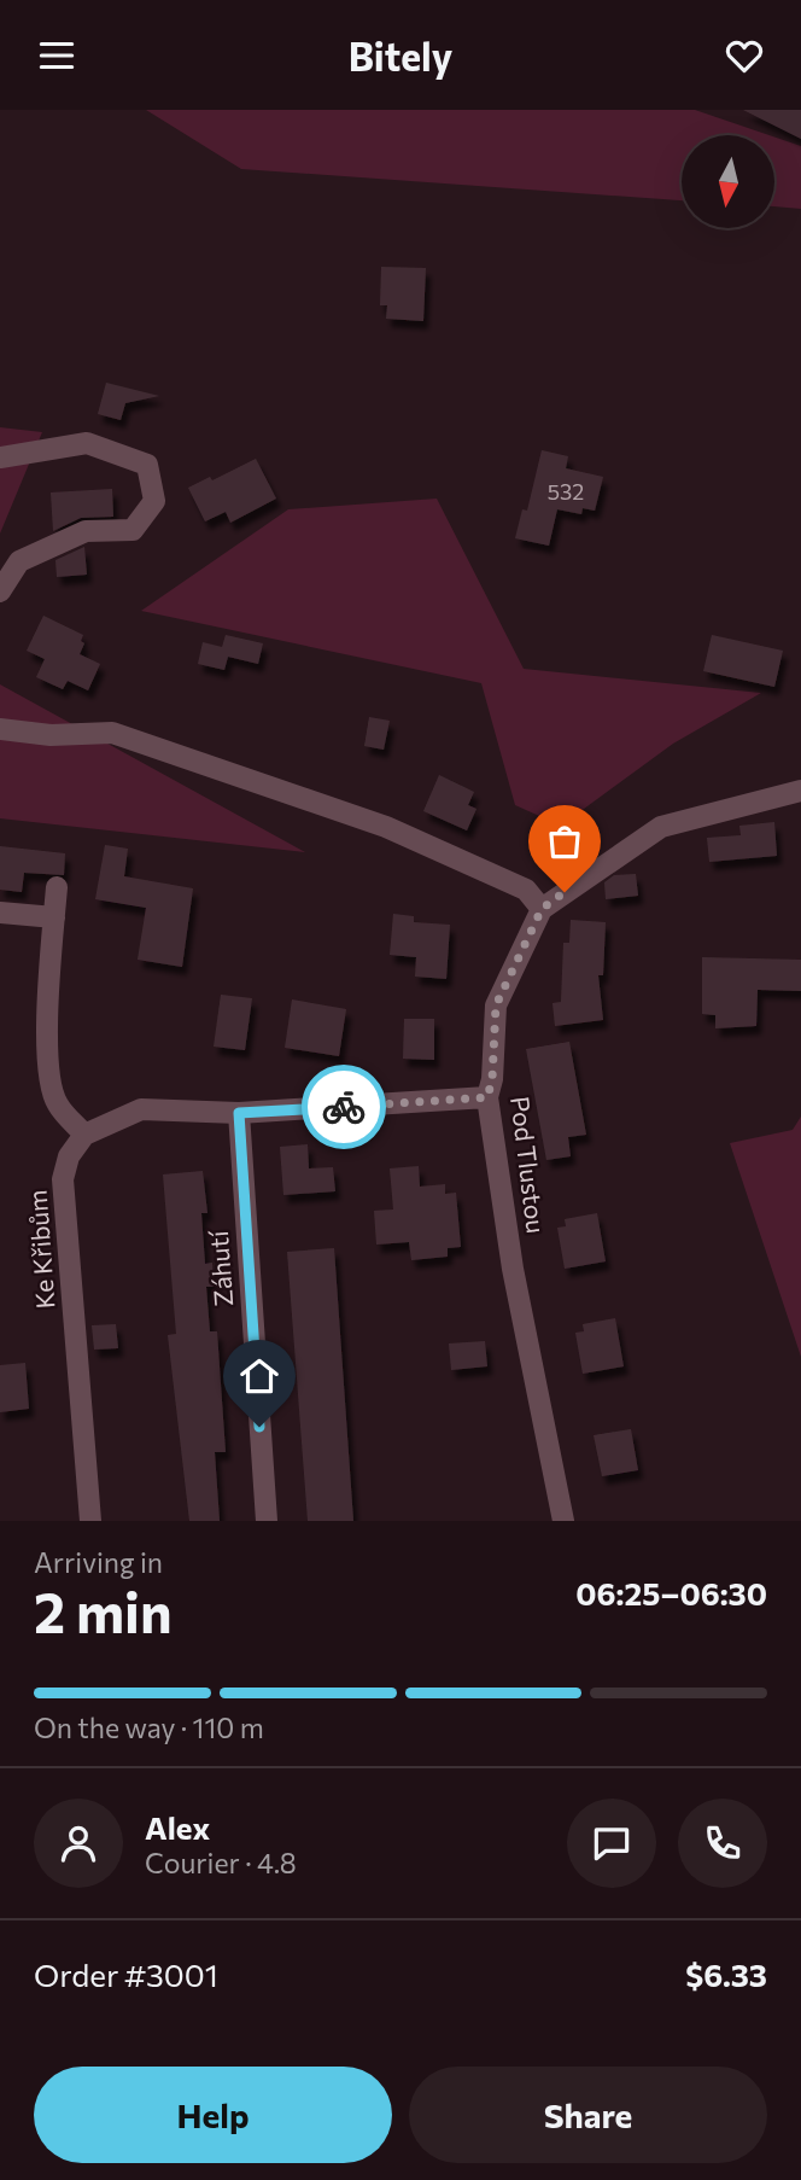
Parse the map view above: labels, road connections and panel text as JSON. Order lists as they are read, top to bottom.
{
  "streets": {
    "street": ["Pod Tlustou", "Ke Křibům", "Záhutí"]
  },
  "house_numbers": ["532"],
  "north": "bottom",
  "page": {
    "header": "Bitely",
    "heading": ["2 min", "Arriving in", "06:25–06:30"],
    "panel": [
      "Alex",
      "Courier · 4.8",
      "Order #3001",
      "$6.33"
    ],
    "bar": "On the way · 110 m",
    "buttons": ["Help", "Share"]
  }
}
